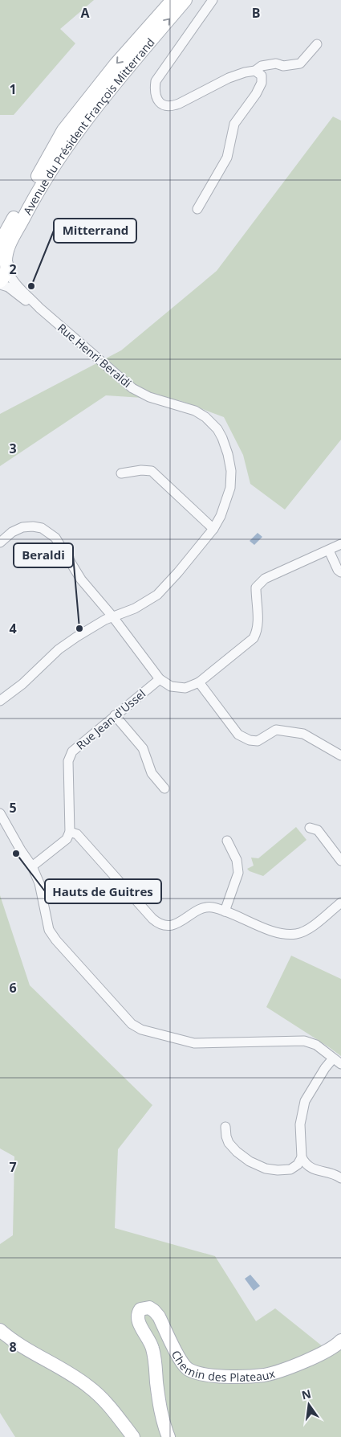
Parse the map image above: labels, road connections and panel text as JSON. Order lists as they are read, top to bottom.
{
  "streets": {
    "street": [
      "Avenue du Président François Mitterrand",
      "Rue Henri Beraldi",
      "Rue Jean d'Ussel",
      "Chemin des Plateaux"
    ]
  },
  "crossings": [
    ["Avenue du Président François Mitterrand", "Rue Henri Beraldi"]
  ],
  "places": ["Mitterrand", "Beraldi", "Hauts de Guitres"],
  "north": "top",
  "grid": {
    "columns": ["A", "B"],
    "rows": [
      "1",
      "2",
      "3",
      "4",
      "5",
      "6",
      "7",
      "8"
    ]
  }
}
